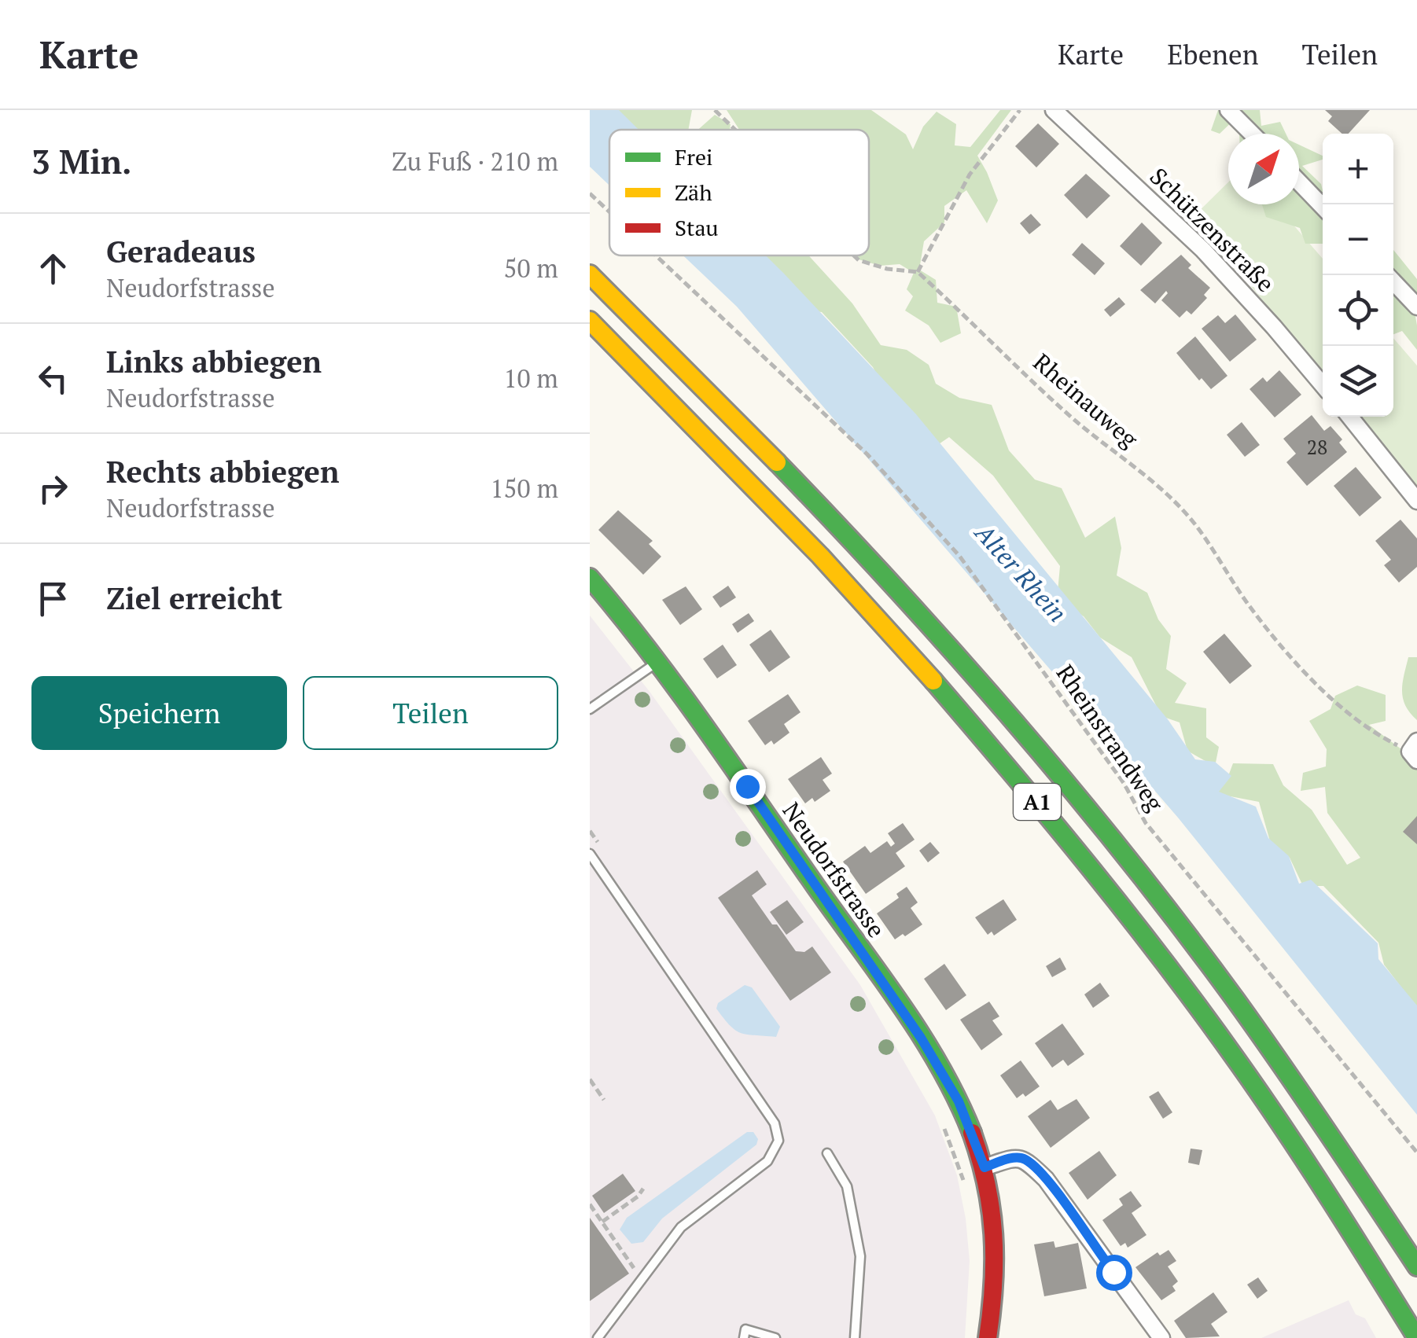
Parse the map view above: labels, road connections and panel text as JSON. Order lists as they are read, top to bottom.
{
  "streets": {
    "main road": ["A1", "Neudorfstrasse"],
    "street": ["Schützenstraße"],
    "path": ["Rheinauweg", "Rheinstrandweg"]
  },
  "water": ["Alter Rhein"],
  "house_numbers": ["28"],
  "legend": ["Frei", "Zäh", "Stau"],
  "north": "top right",
  "page": {
    "header": "Karte",
    "nav": ["Karte", "Ebenen", "Teilen"],
    "heading": ["3 Min.", "Zu Fuß · 210 m"],
    "map_buttons": ["+", "−"],
    "list": [
      ["Geradeaus", "Neudorfstrasse", "50 m"],
      ["Links abbiegen", "Neudorfstrasse", "10 m"],
      ["Rechts abbiegen", "Neudorfstrasse", "150 m"],
      "Ziel erreicht"
    ],
    "buttons": ["Speichern", "Teilen"]
  }
}
